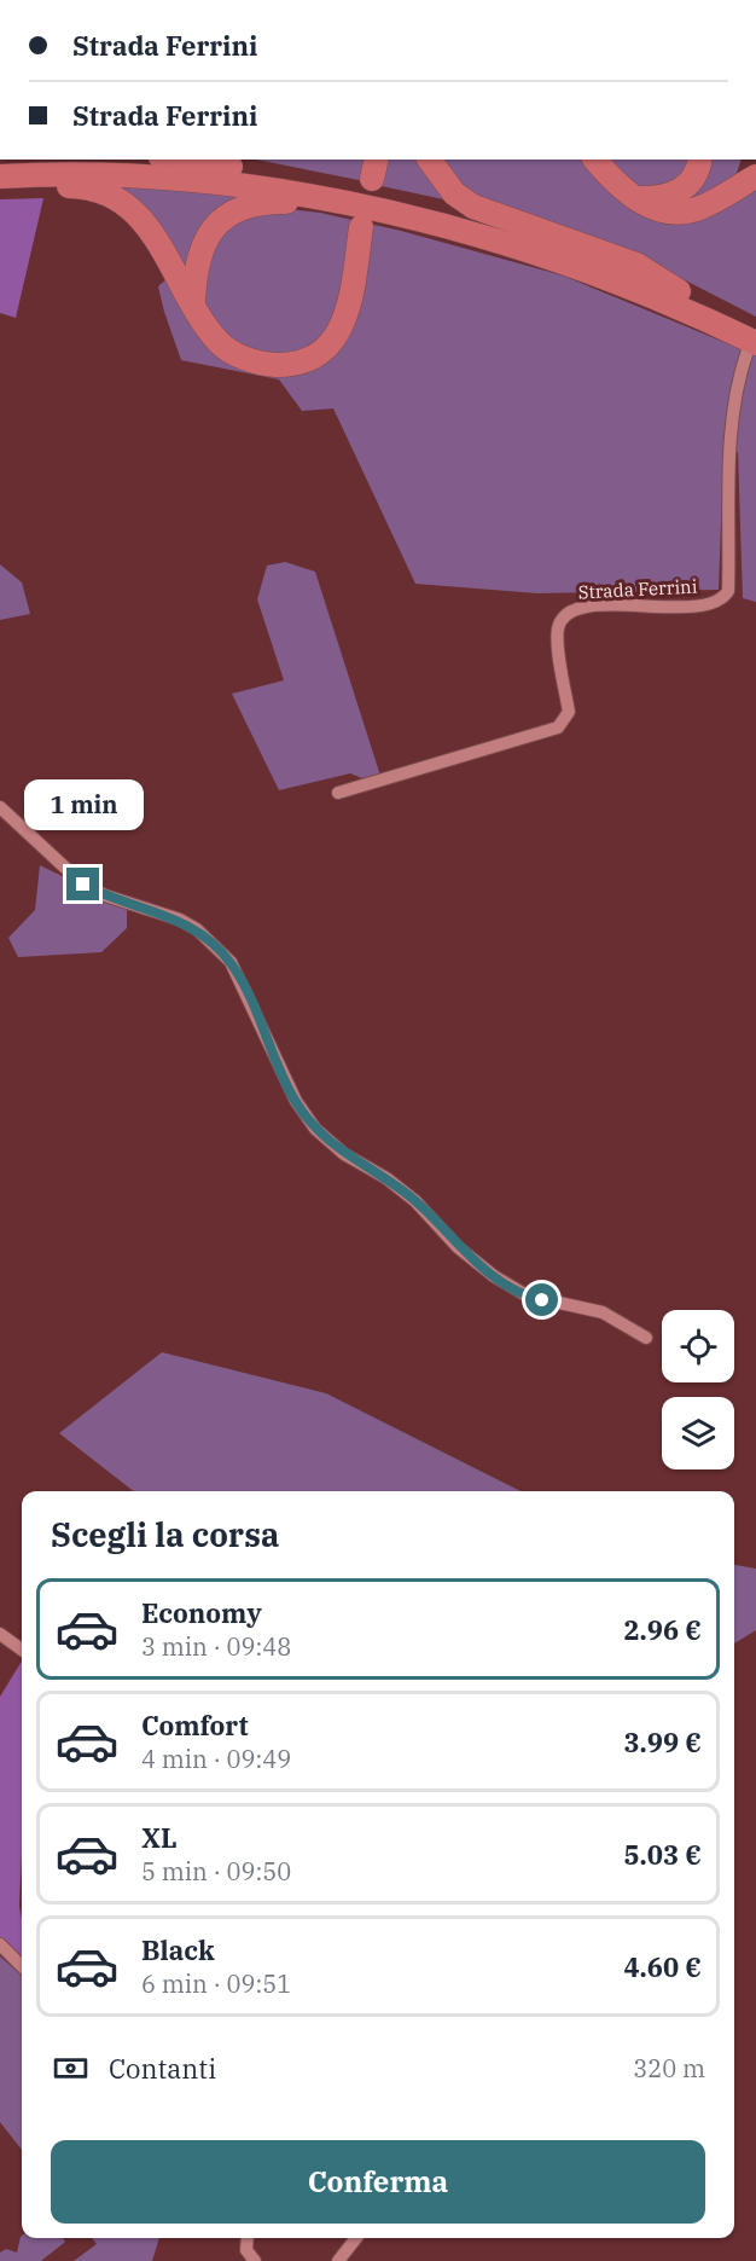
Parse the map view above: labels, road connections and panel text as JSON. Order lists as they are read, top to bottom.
{
  "streets": {
    "street": ["Strada Ferrini"]
  },
  "page": {
    "banner": ["Strada Ferrini", "Strada Ferrini"],
    "bubble": "1 min",
    "heading": "Scegli la corsa",
    "list": [
      {
        "name": "Economy",
        "note": "3 min · 09:48",
        "value": "2.96 €"
      },
      {
        "name": "Comfort",
        "note": "4 min · 09:49",
        "value": "3.99 €"
      },
      {
        "name": "XL",
        "note": "5 min · 09:50",
        "value": "5.03 €"
      },
      {
        "name": "Black",
        "note": "6 min · 09:51",
        "value": "4.60 €"
      }
    ],
    "pay": ["Contanti", "320 m"],
    "buttons": "Conferma"
  }
}
